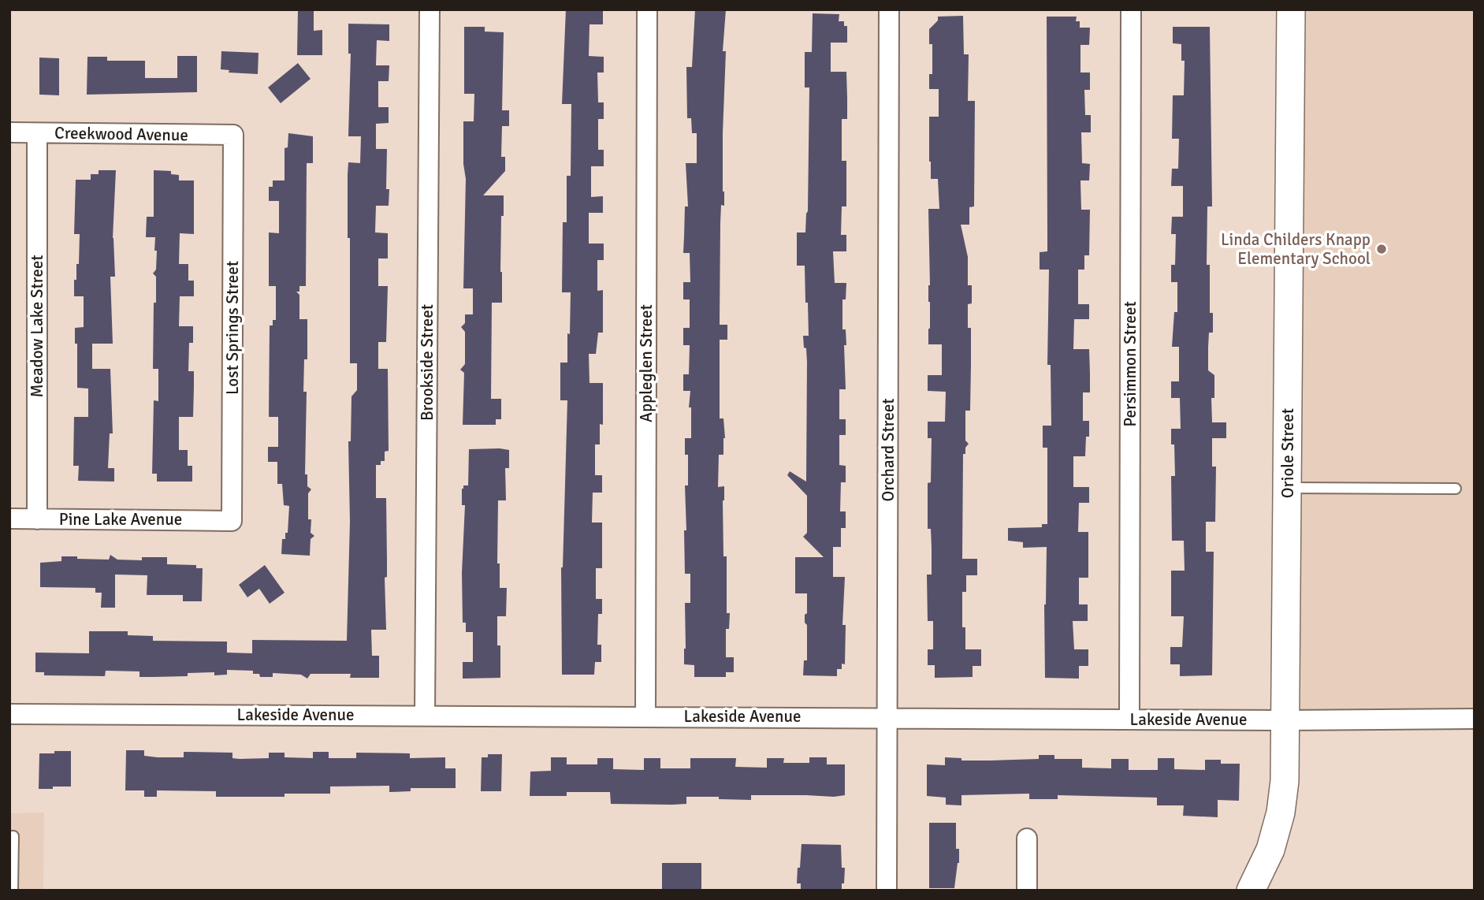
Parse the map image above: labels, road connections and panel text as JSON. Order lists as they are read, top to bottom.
{
  "streets": {
    "street": [
      "Creekwood Avenue",
      "Meadow Lake Street",
      "Lost Springs Street",
      "Brookside Street",
      "Appleglen Street",
      "Persimmon Street",
      "Orchard Street",
      "Oriole Street",
      "Pine Lake Avenue",
      "Lakeside Avenue"
    ]
  },
  "crossings": [
    ["Creekwood Avenue", "Meadow Lake Street"],
    ["Creekwood Avenue", "Lost Springs Street"],
    ["Meadow Lake Street", "Pine Lake Avenue"],
    ["Lost Springs Street", "Pine Lake Avenue"],
    ["Brookside Street", "Lakeside Avenue"],
    ["Appleglen Street", "Lakeside Avenue"],
    ["Persimmon Street", "Lakeside Avenue"],
    ["Orchard Street", "Lakeside Avenue"],
    ["Oriole Street", "Lakeside Avenue"]
  ],
  "places": ["Linda Childers Knapp Elementary School"]
}
